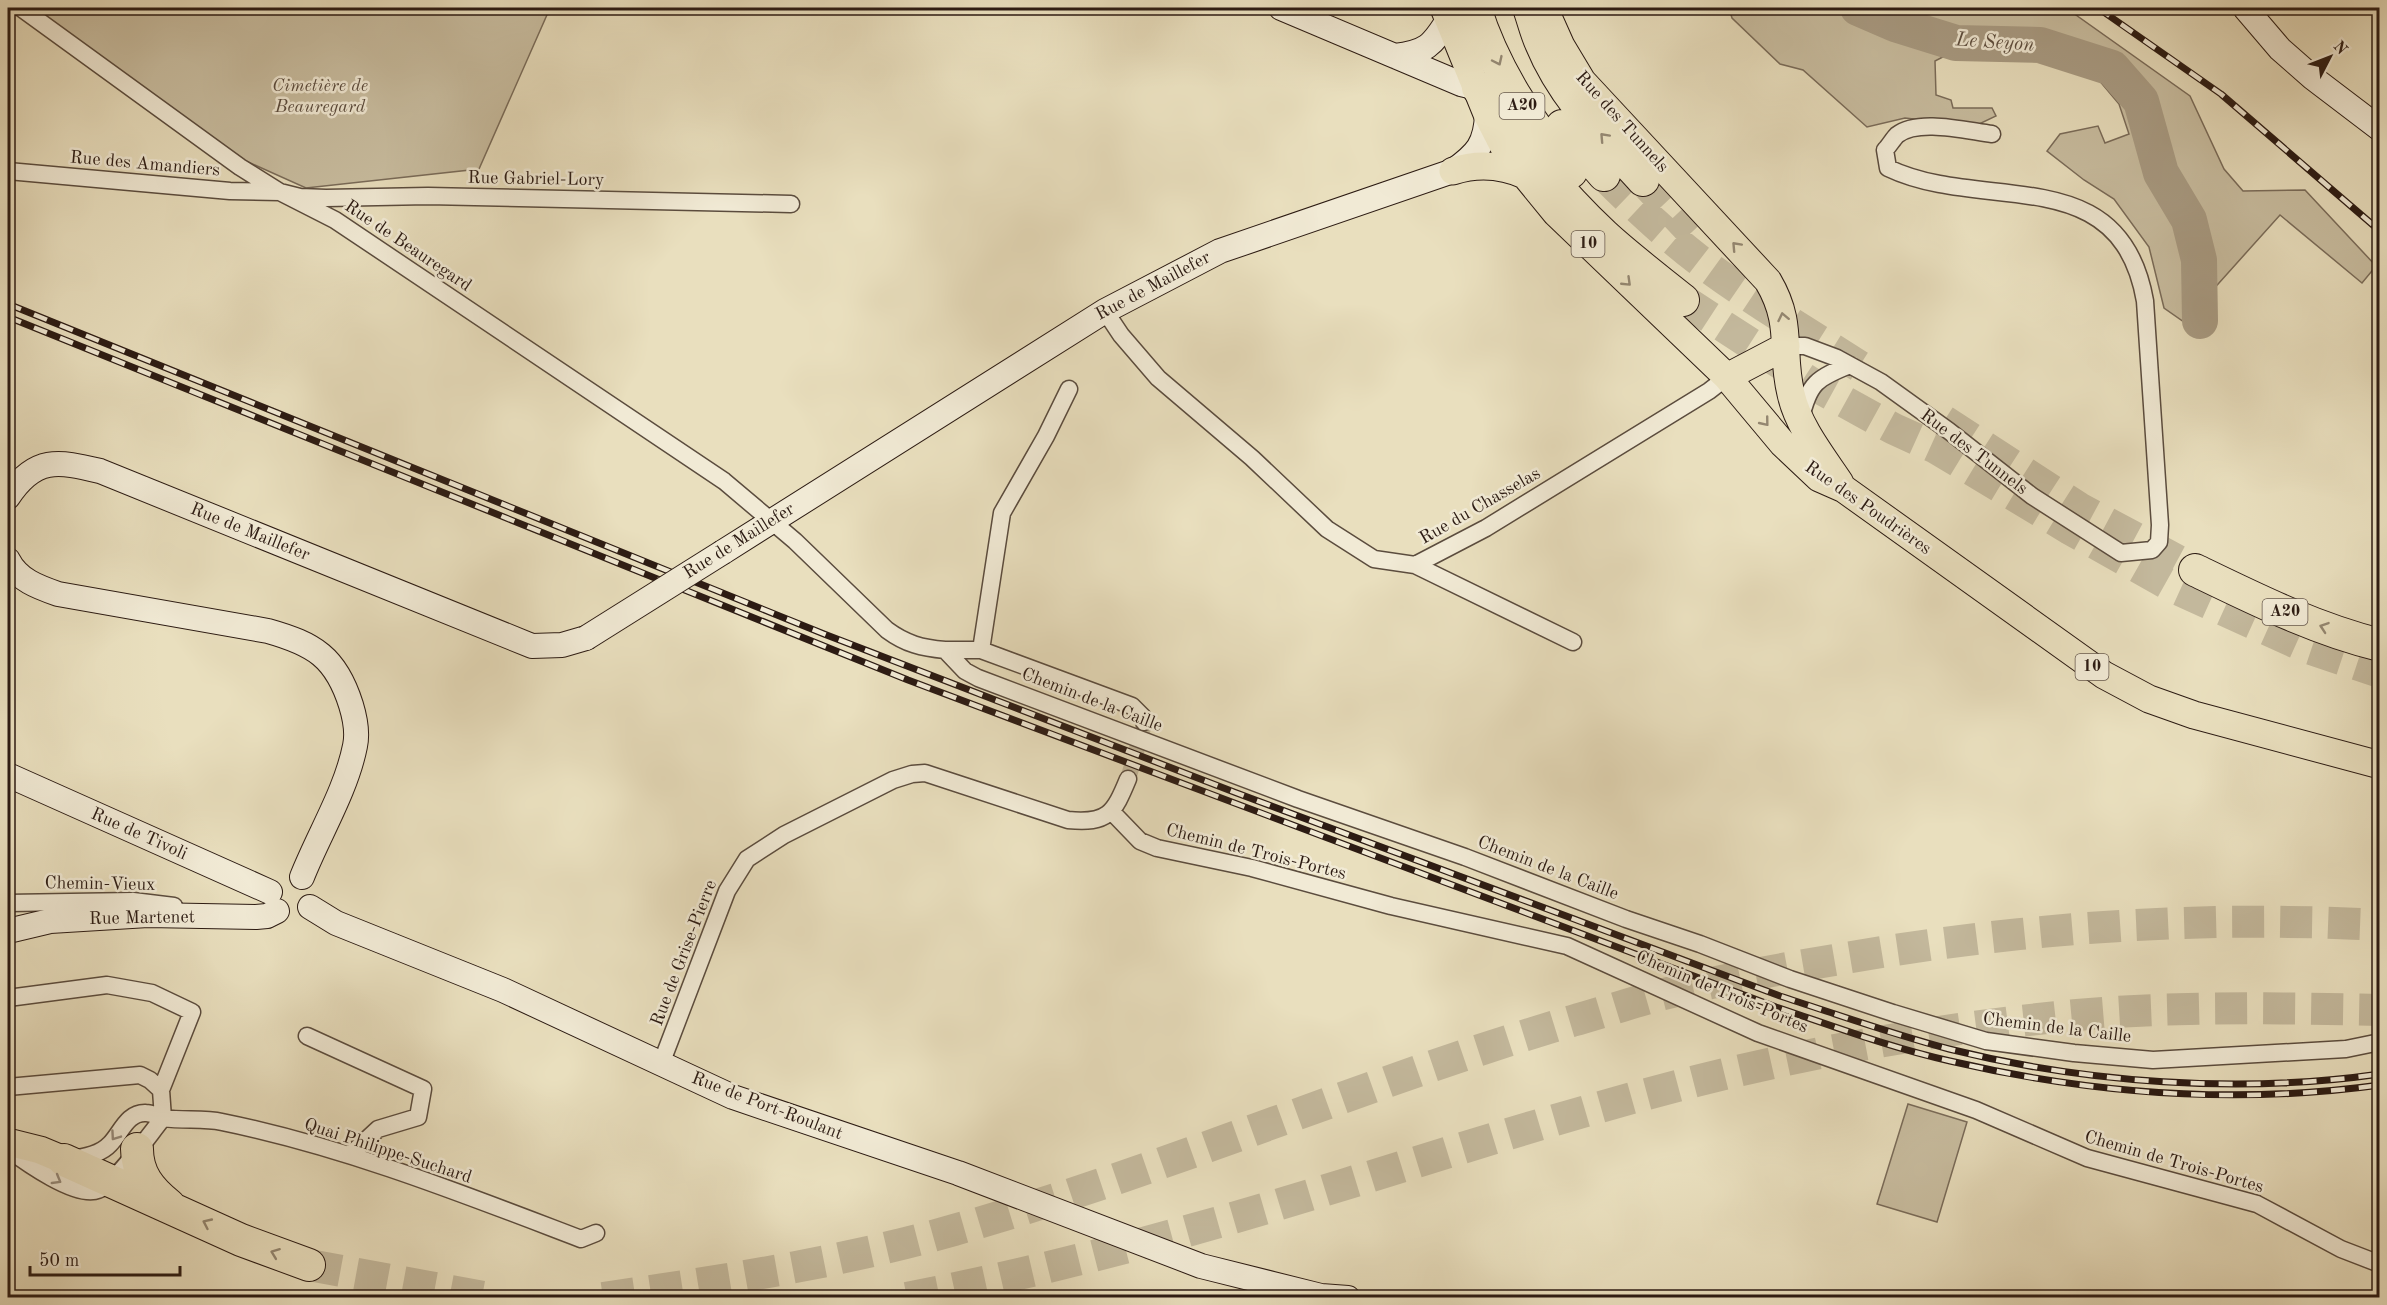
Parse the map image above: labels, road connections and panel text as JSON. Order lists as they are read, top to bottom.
{
  "streets": {
    "highway": ["A20"],
    "main road": ["Rue des Tunnels", "10", "Rue des Poudrières"],
    "street": [
      "Rue des Amandiers",
      "Rue Gabriel-Lory",
      "Rue de Beauregard",
      "Rue de Maillefer",
      "Rue du Chasselas",
      "Chemin de la Caille",
      "Rue de Tivoli",
      "Chemin de Trois-Portes",
      "Chemin-Vieux",
      "Rue Martenet",
      "Rue de Grise-Pierre",
      "Rue de Port-Roulant",
      "Quai Philippe-Suchard"
    ]
  },
  "crossings": [
    ["A20", "10"],
    ["Rue des Tunnels", "Rue des Poudrières"],
    ["Rue des Amandiers", "Rue Gabriel-Lory"],
    ["Rue des Amandiers", "Rue de Beauregard"],
    ["Rue Gabriel-Lory", "Rue de Beauregard"],
    ["10", "Rue de Maillefer"],
    ["10", "Rue des Poudrières"],
    ["Rue de Beauregard", "Rue de Maillefer"],
    ["Rue de Maillefer", "Rue du Chasselas"],
    ["Rue de Maillefer", "Rue des Poudrières"],
    ["Rue du Chasselas", "Rue des Poudrières"],
    ["Rue de Tivoli", "Rue Martenet"],
    ["Rue de Tivoli", "Rue de Port-Roulant"],
    ["Chemin de Trois-Portes", "Rue de Grise-Pierre"],
    ["Chemin-Vieux", "Rue Martenet"],
    ["Rue Martenet", "Rue de Port-Roulant"],
    ["Rue de Grise-Pierre", "Rue de Port-Roulant"]
  ],
  "one_way": ["Rue des Poudrières"],
  "water": ["Le Seyon"],
  "parks": ["Cimetière de Beauregard"],
  "scale_bar": "50 m",
  "north": "top right"
}
